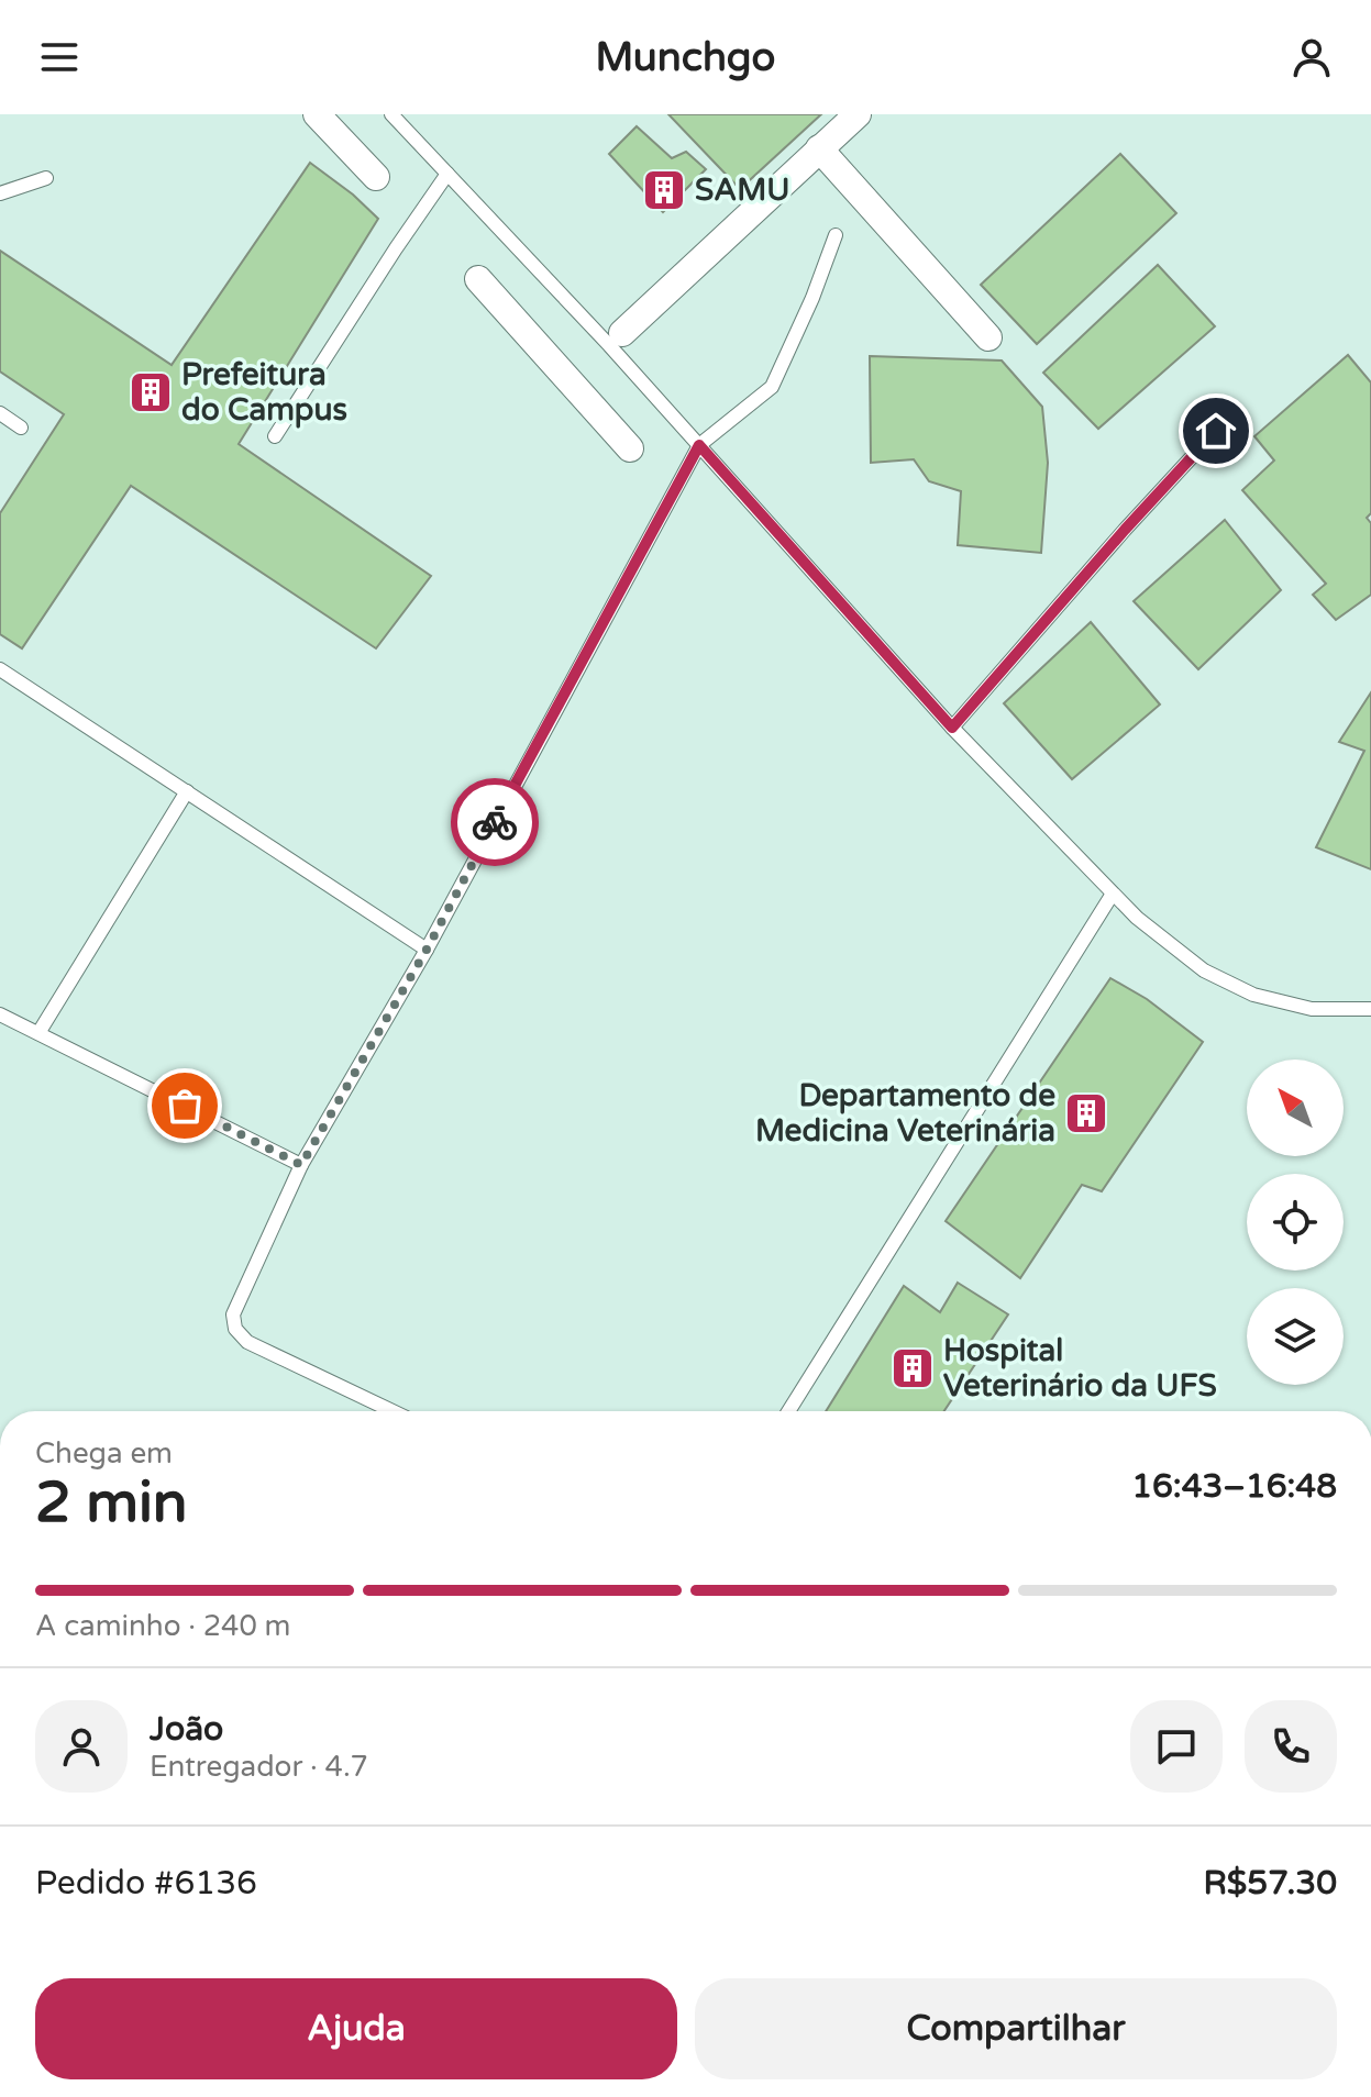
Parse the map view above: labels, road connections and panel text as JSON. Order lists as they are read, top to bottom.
{
  "places": {
    "building": [
      "SAMU",
      "Prefeitura do Campus",
      "Departamento de Medicina Veterinária",
      "Hospital Veterinário da UFS"
    ]
  },
  "north": "top left",
  "page": {
    "header": "Munchgo",
    "heading": ["2 min", "Chega em", "16:43–16:48"],
    "panel": [
      "João",
      "Entregador · 4.7",
      "Pedido #6136",
      "R$57.30"
    ],
    "bar": "A caminho · 240 m",
    "buttons": ["Ajuda", "Compartilhar"]
  }
}
